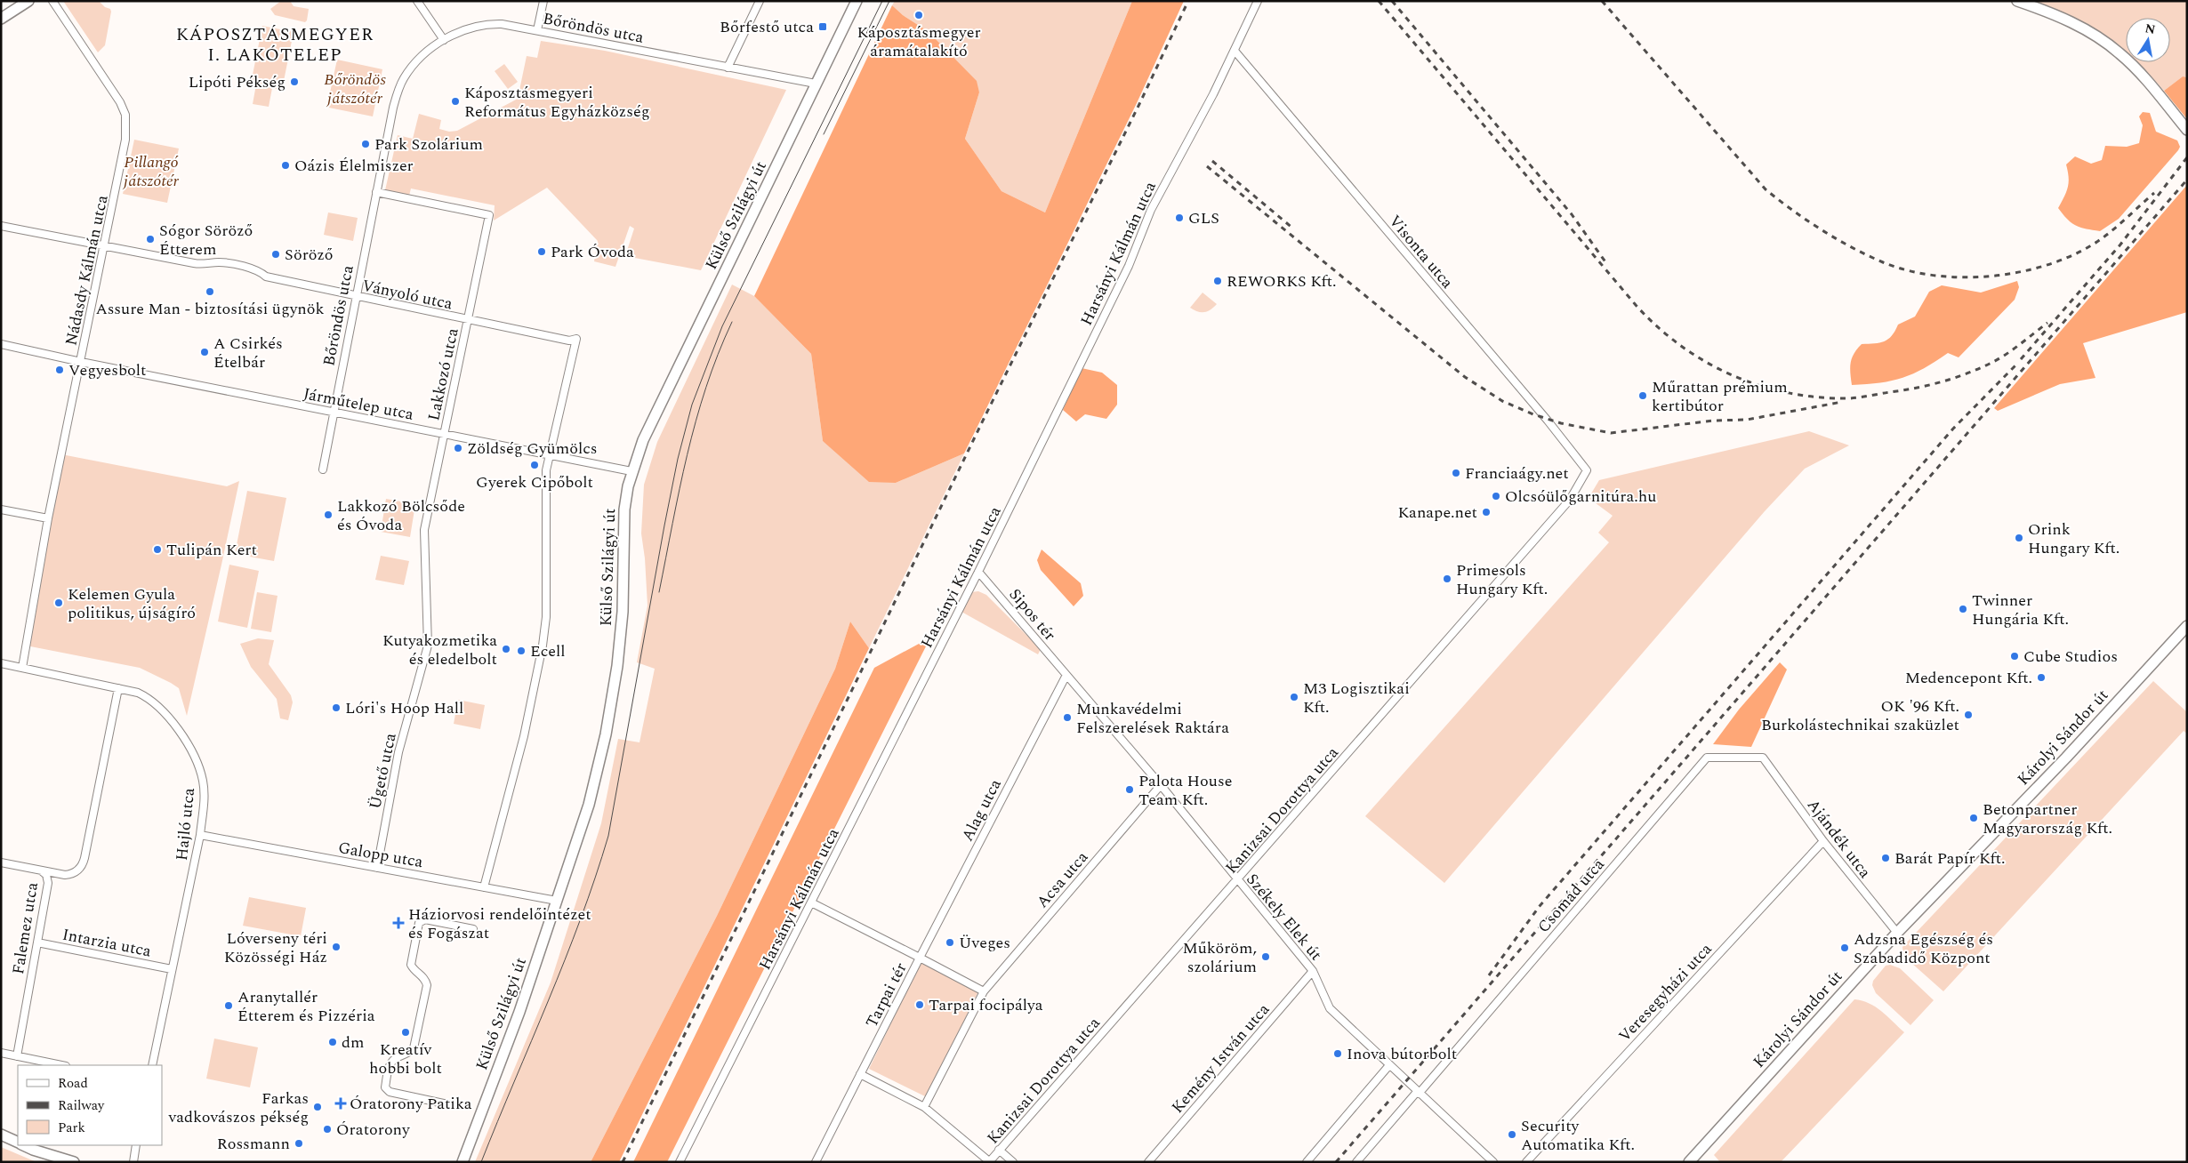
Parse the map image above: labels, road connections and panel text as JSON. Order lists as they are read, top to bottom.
{
  "streets": {
    "street": [
      "Bőröndös utca",
      "Külső Szilágyi út",
      "Visonta utca",
      "Harsányi Kálmán utca",
      "Nádasdy Kálmán utca",
      "Ványoló utca",
      "Lakkozó utca",
      "Járműtelep utca",
      "Sipos tér",
      "Károlyi Sándor út",
      "Ügető utca",
      "Alag utca",
      "Kanizsai Dorottya utca",
      "Hajló utca",
      "Ajándék utca",
      "Galopp utca",
      "Acsa utca",
      "Csomád utca",
      "Székely Elek út",
      "Falemez utca",
      "Intarzia utca",
      "Veresegyházi utca",
      "Tarpai tér",
      "Kemény István utca"
    ]
  },
  "crossings": [
    ["Bőröndös utca", "Külső Szilágyi út"],
    ["Bőröndös utca", "Ványoló utca"],
    ["Bőröndös utca", "Lakkozó utca"],
    ["Bőröndös utca", "Járműtelep utca"],
    ["Külső Szilágyi út", "Járműtelep utca"],
    ["Külső Szilágyi út", "Galopp utca"],
    ["Visonta utca", "Harsányi Kálmán utca"],
    ["Visonta utca", "Kanizsai Dorottya utca"],
    ["Harsányi Kálmán utca", "Sipos tér"],
    ["Nádasdy Kálmán utca", "Ványoló utca"],
    ["Nádasdy Kálmán utca", "Járműtelep utca"],
    ["Nádasdy Kálmán utca", "Hajló utca"],
    ["Ványoló utca", "Lakkozó utca"],
    ["Ványoló utca", "Járműtelep utca"],
    ["Lakkozó utca", "Járműtelep utca"],
    ["Lakkozó utca", "Ügető utca"],
    ["Sipos tér", "Alag utca"],
    ["Sipos tér", "Székely Elek út"],
    ["Károlyi Sándor út", "Ajándék utca"],
    ["Ügető utca", "Galopp utca"],
    ["Alag utca", "Székely Elek út"],
    ["Alag utca", "Tarpai tér"],
    ["Kanizsai Dorottya utca", "Székely Elek út"],
    ["Hajló utca", "Galopp utca"],
    ["Hajló utca", "Falemez utca"],
    ["Hajló utca", "Intarzia utca"],
    ["Ajándék utca", "Csomád utca"],
    ["Ajándék utca", "Veresegyházi utca"],
    ["Acsa utca", "Székely Elek út"],
    ["Acsa utca", "Tarpai tér"],
    ["Csomád utca", "Székely Elek út"],
    ["Székely Elek út", "Kemény István utca"],
    ["Falemez utca", "Intarzia utca"]
  ],
  "districts": ["KÁPOSZTÁSMEGYER I. LAKÓTELEP"],
  "parks": ["Bőröndös játszótér", "Pillangó játszótér"],
  "places": {
    "other": [
      "Káposztásmegyer áramátalakító",
      "Lipóti Pékség",
      "Káposztásmegyeri Református Egyházközség",
      "Park Szolárium",
      "Oázis Élelmiszer",
      "GLS",
      "Sógor Söröző Étterem",
      "Park Óvoda",
      "Söröző",
      "REWORKS Kft.",
      "Assure Man - biztosítási ügynök",
      "A Csirkés Ételbár",
      "Vegyesbolt",
      "Műrattan prémium kertibútor",
      "Zöldség Gyümölcs",
      "Gyerek Cipőbolt",
      "Franciaágy.net",
      "Olcsóülőgarnitúra.hu",
      "Kanape.net",
      "Lakkozó Bölcsőde és Óvoda",
      "Orink Hungary Kft.",
      "Tulipán Kert",
      "Primesols Hungary Kft.",
      "Kelemen Gyula politikus, újságíró",
      "Twinner Hungária Kft.",
      "Kutyakozmetika és eledelbolt",
      "Ecell",
      "Cube Studios",
      "Medencepont Kft.",
      "M3 Logisztikai Kft.",
      "Lóri's Hoop Hall",
      "OK '96 Kft. Burkolástechnikai szaküzlet",
      "Munkavédelmi Felszerelések Raktára",
      "Palota House Team Kft.",
      "Betonpartner Magyarország Kft.",
      "Barát Papír Kft.",
      "Üveges",
      "Lóverseny téri Közösségi Ház",
      "Adzsna Egészség és Szabadidő Központ",
      "Műköröm, szolárium",
      "Tarpai focipálya",
      "Aranytallér Étterem és Pizzéria",
      "Kreatív hobbi bolt",
      "dm",
      "Inova bútorbolt",
      "Farkas vadkovászos pékség",
      "Óratorony",
      "Security Automatika Kft.",
      "Rossmann"
    ],
    "transit": ["Bőrfestő utca"],
    "health": ["Háziorvosi rendelőintézet és Fogászat", "Óratorony Patika"]
  },
  "legend": ["Road", "Railway", "Park"],
  "north": "top"
}
